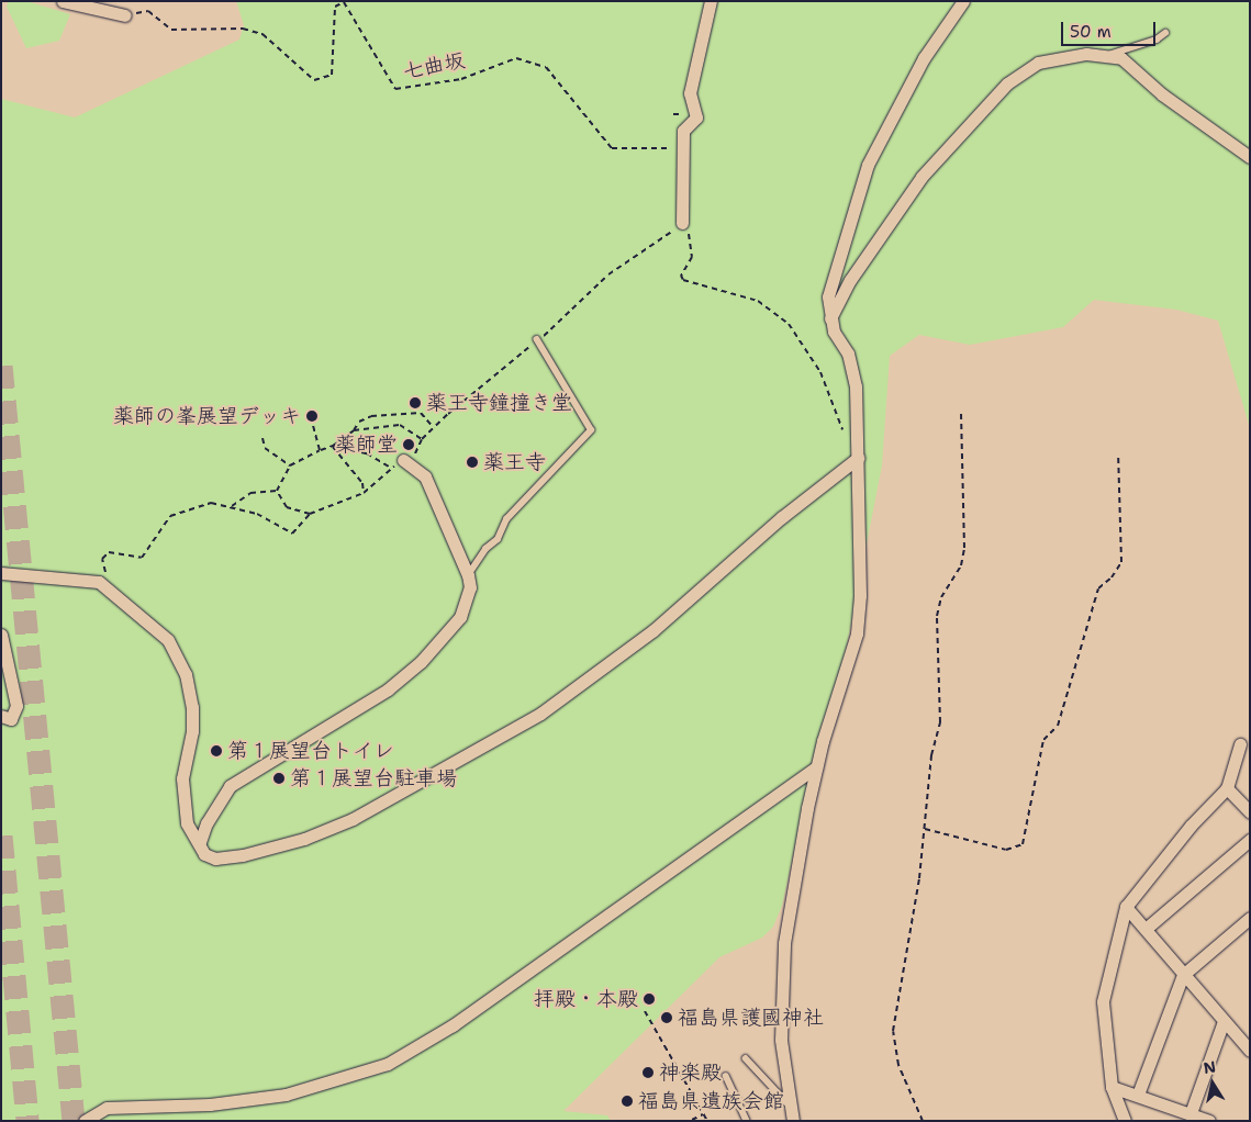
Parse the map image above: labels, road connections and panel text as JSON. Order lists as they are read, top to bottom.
{
  "streets": {
    "path": ["七曲坂"]
  },
  "places": [
    "薬王寺鐘撞き堂",
    "薬師の峯展望デッキ",
    "薬師堂",
    "薬王寺",
    "第１展望台トイレ",
    "第１展望台駐車場",
    "拝殿・本殿",
    "福島県護國神社",
    "神楽殿",
    "福島県遺族会館"
  ],
  "scale_bar": "50 m",
  "north": "top"
}
